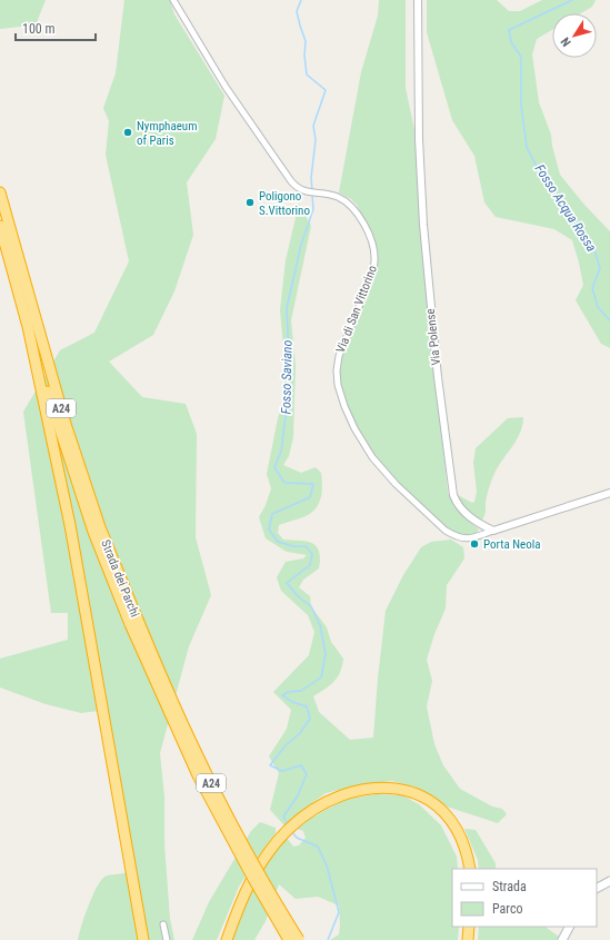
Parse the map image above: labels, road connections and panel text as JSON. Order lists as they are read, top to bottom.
{
  "streets": {
    "highway": ["A24", "Strada dei Parchi"],
    "street": ["Via di San Vittorino", "Via Polense"]
  },
  "crossings": [
    ["Via di San Vittorino", "Via Polense"]
  ],
  "water": ["Fosso Acqua Rossa", "Fosso Saviano"],
  "places": ["Nymphaeum of Paris", "Poligono S.Vittorino", "Porta Neola"],
  "legend": ["Strada", "Parco"],
  "scale_bar": "100 m",
  "north": "bottom left"
}
